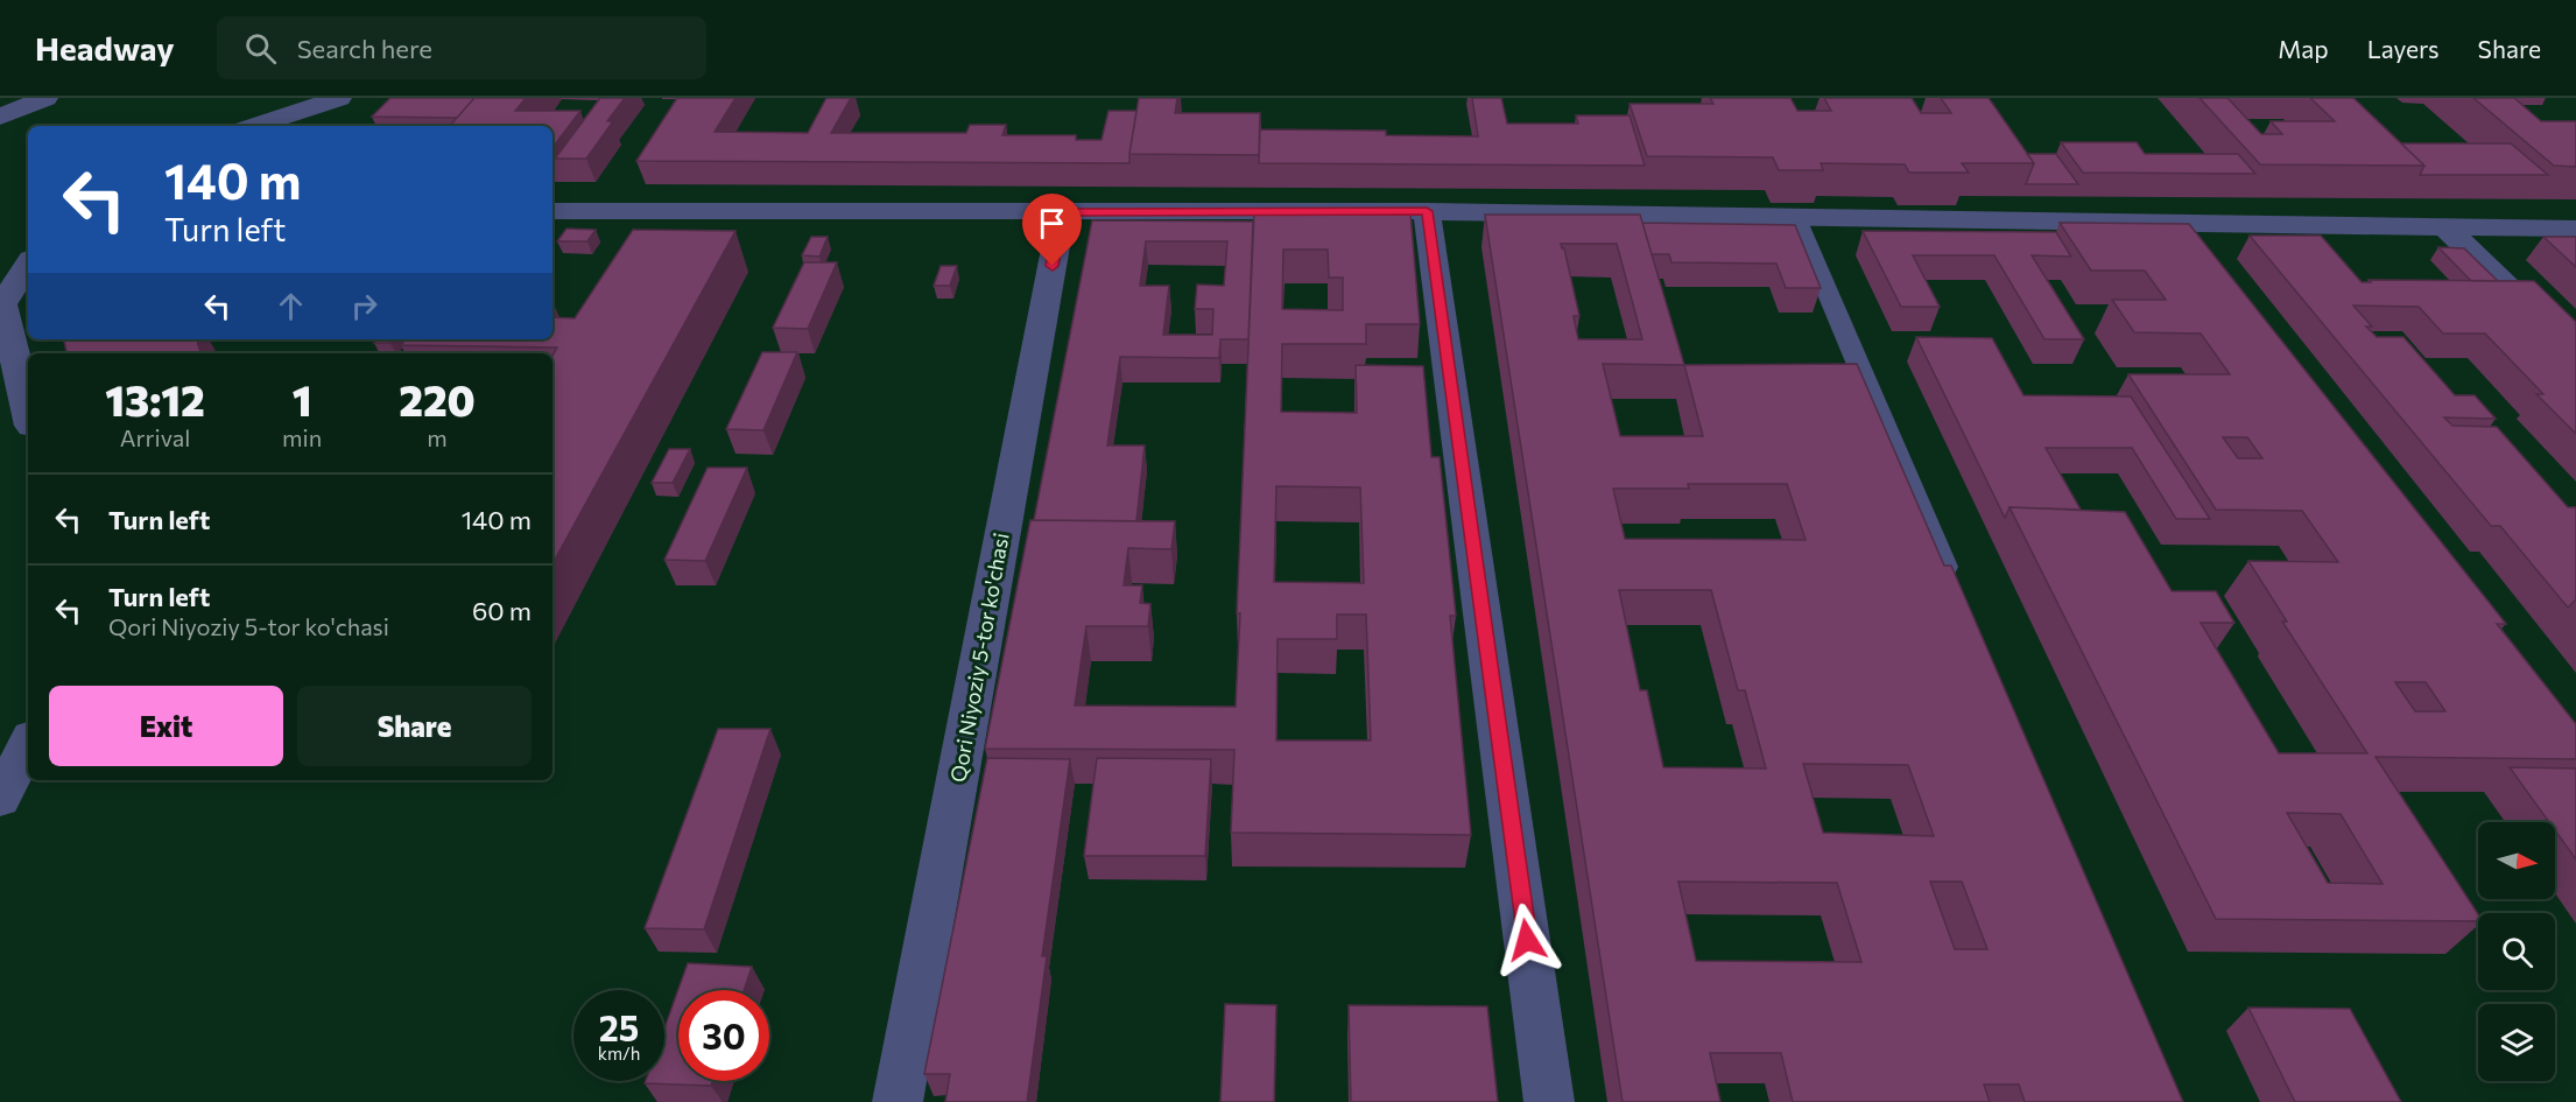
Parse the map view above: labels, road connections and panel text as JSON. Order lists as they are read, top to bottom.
{
  "streets": {
    "street": ["Qori Niyoziy 5-tor ko'chasi"]
  },
  "north": "right",
  "page": {
    "header": "Headway",
    "search": "Search here",
    "nav": ["Map", "Layers", "Share"],
    "turn": ["140 m", "Turn left"],
    "eta": [
      "13:12",
      "Arrival",
      "1",
      "min",
      "220",
      "m"
    ],
    "list": [
      {
        "name": "Turn left",
        "value": "140 m"
      },
      {
        "name": "Turn left",
        "note": "Qori Niyoziy 5-tor ko'chasi",
        "value": "60 m"
      }
    ],
    "buttons": ["Exit", "Share"],
    "speed": "25 km/h",
    "limit": "30"
  }
}
